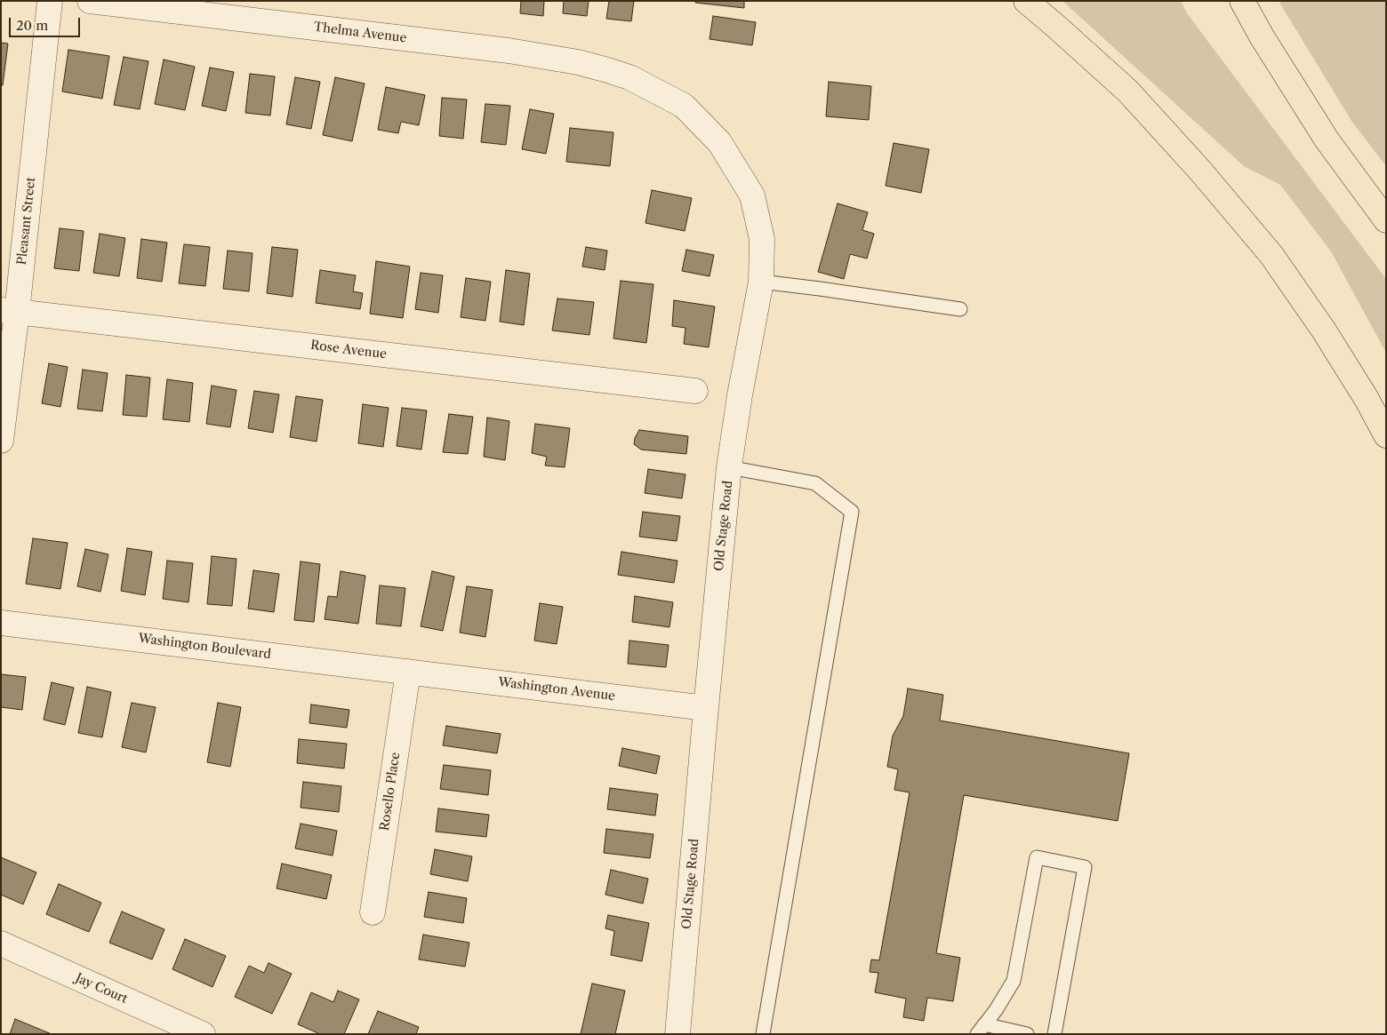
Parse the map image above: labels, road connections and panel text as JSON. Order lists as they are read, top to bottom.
{
  "streets": {
    "street": [
      "Thelma Avenue",
      "Pleasant Street",
      "Rose Avenue",
      "Old Stage Road",
      "Washington Boulevard",
      "Washington Avenue",
      "Rosello Place",
      "Jay Court"
    ]
  },
  "crossings": [
    ["Thelma Avenue", "Old Stage Road"],
    ["Pleasant Street", "Rose Avenue"],
    ["Old Stage Road", "Washington Avenue"],
    ["Washington Boulevard", "Washington Avenue"],
    ["Washington Boulevard", "Rosello Place"],
    ["Washington Avenue", "Rosello Place"]
  ],
  "scale_bar": "20 m"
}
